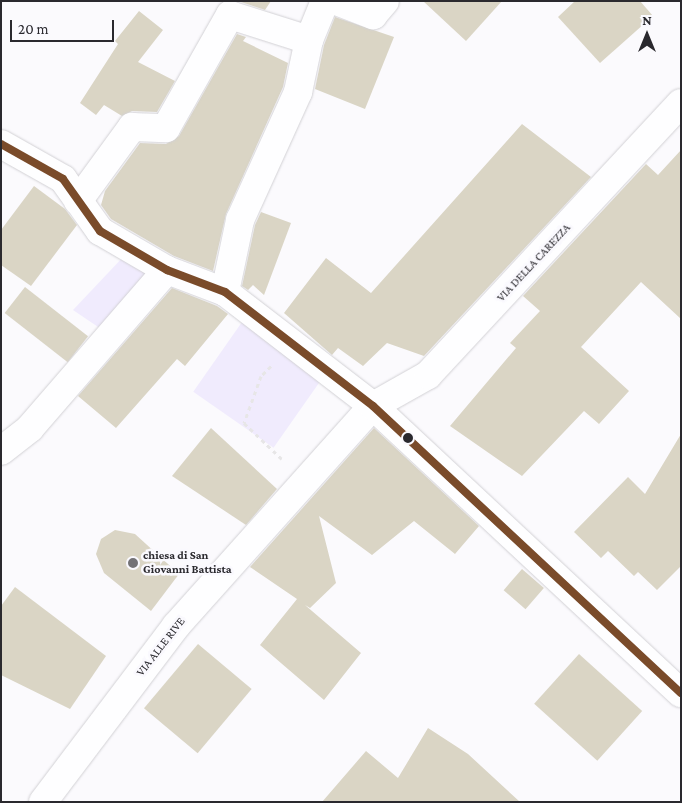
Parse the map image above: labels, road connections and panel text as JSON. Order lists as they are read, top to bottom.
{
  "streets": {
    "street": ["VIA DELLA CAREZZA", "VIA ALLE RIVE"]
  },
  "crossings": [
    ["VIA DELLA CAREZZA", "VIA ALLE RIVE"]
  ],
  "places": ["chiesa di San Giovanni Battista"],
  "scale_bar": "20 m",
  "north": "top"
}
